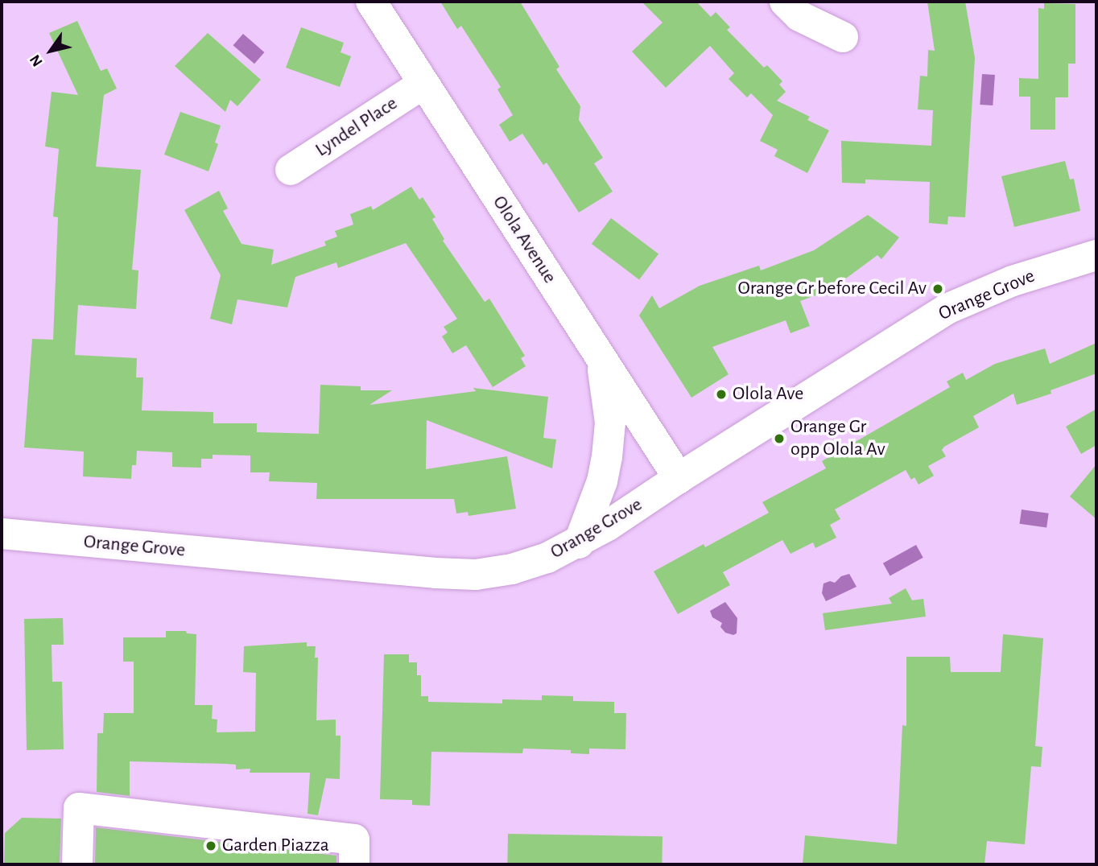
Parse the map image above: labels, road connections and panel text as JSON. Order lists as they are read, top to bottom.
{
  "streets": {
    "street": ["Lyndel Place", "Olola Avenue", "Orange Grove"]
  },
  "crossings": [
    ["Lyndel Place", "Olola Avenue"],
    ["Olola Avenue", "Orange Grove"]
  ],
  "places": [
    "Orange Gr before Cecil Av",
    "Olola Ave",
    "Orange Gr opp Olola Av",
    "Garden Piazza"
  ],
  "north": "bottom left"
}
